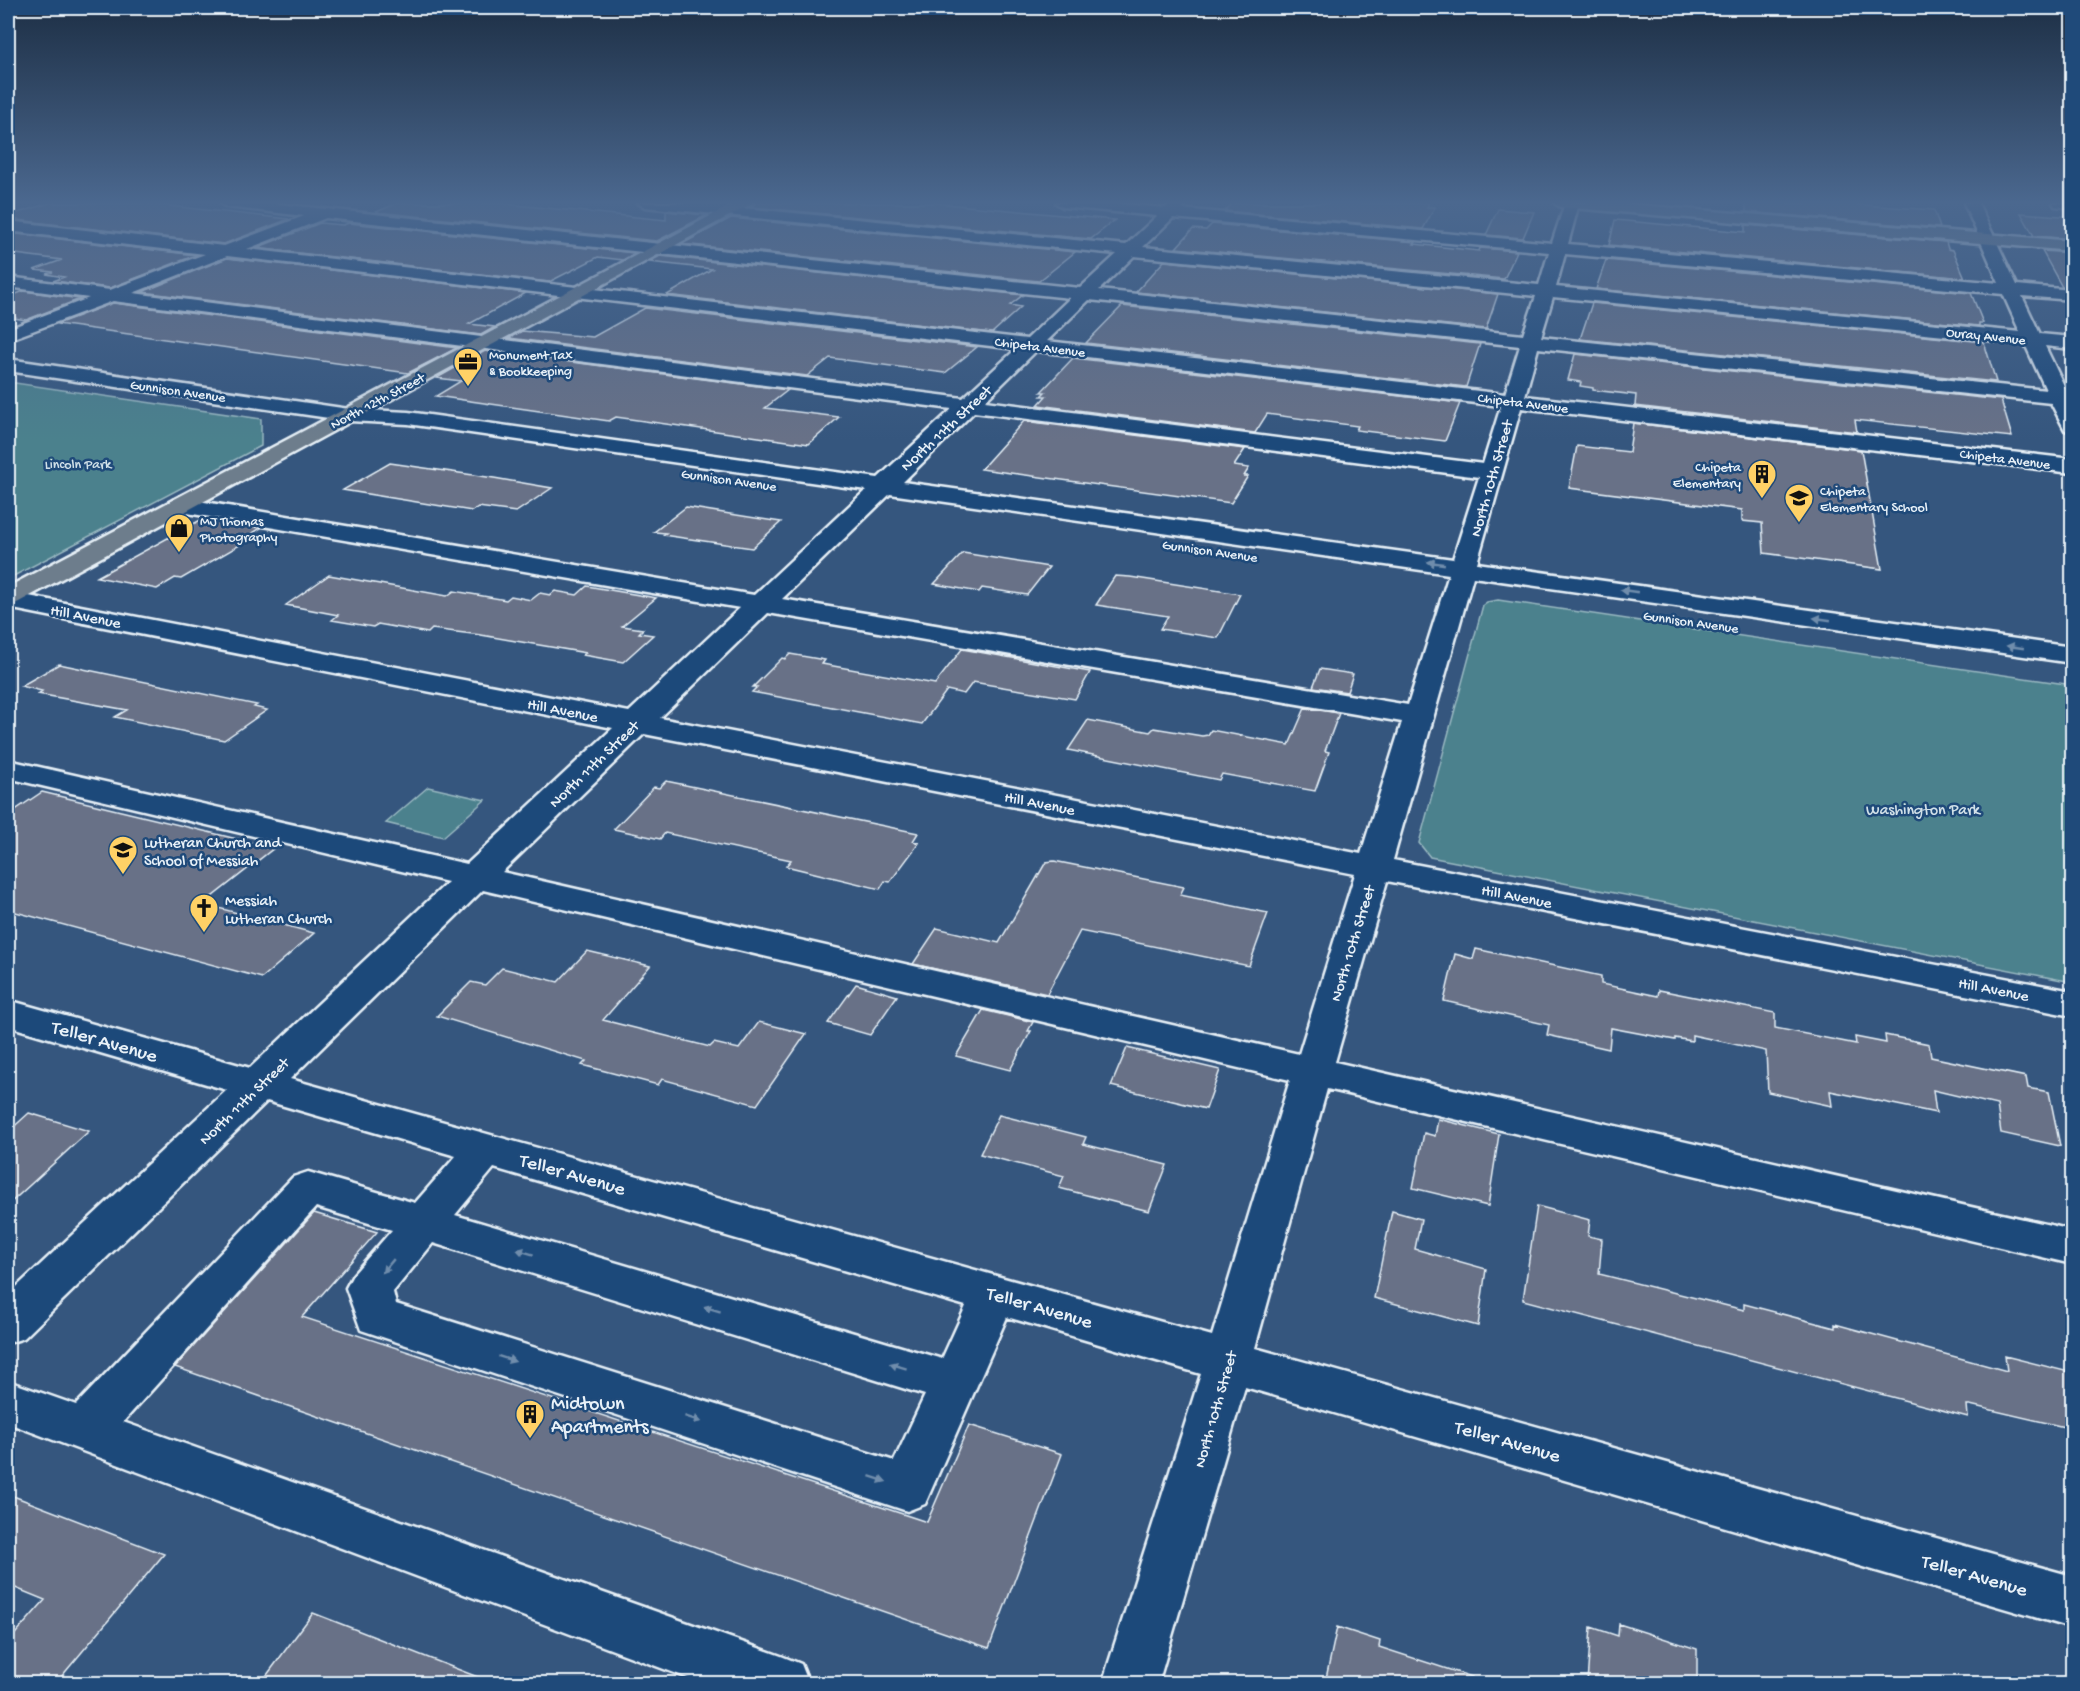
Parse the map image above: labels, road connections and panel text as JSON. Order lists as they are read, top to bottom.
{
  "streets": {
    "main road": ["North 12th Street"],
    "street": [
      "Ouray Avenue",
      "Chipeta Avenue",
      "Gunnison Avenue",
      "North 11th Street",
      "North 10th Street",
      "Hill Avenue",
      "Teller Avenue"
    ]
  },
  "crossings": [
    ["Ouray Avenue", "North 10th Street"],
    ["Chipeta Avenue", "North 12th Street"],
    ["Chipeta Avenue", "North 11th Street"],
    ["Chipeta Avenue", "North 10th Street"],
    ["Gunnison Avenue", "North 12th Street"],
    ["Gunnison Avenue", "North 11th Street"],
    ["Gunnison Avenue", "North 10th Street"],
    ["North 12th Street", "Hill Avenue"],
    ["North 11th Street", "Hill Avenue"],
    ["North 11th Street", "Teller Avenue"],
    ["North 10th Street", "Hill Avenue"],
    ["North 10th Street", "Teller Avenue"]
  ],
  "parks": ["Lincoln Park", "Washington Park"],
  "places": {
    "office": ["Monument Tax & Bookkeeping"],
    "building": ["Chipeta Elementary", "Midtown Apartments"],
    "school or university": ["Chipeta Elementary School", "Lutheran Church and School of Messiah"],
    "shop": ["MJ Thomas Photography"],
    "church": ["Messiah Lutheran Church"]
  }
}
